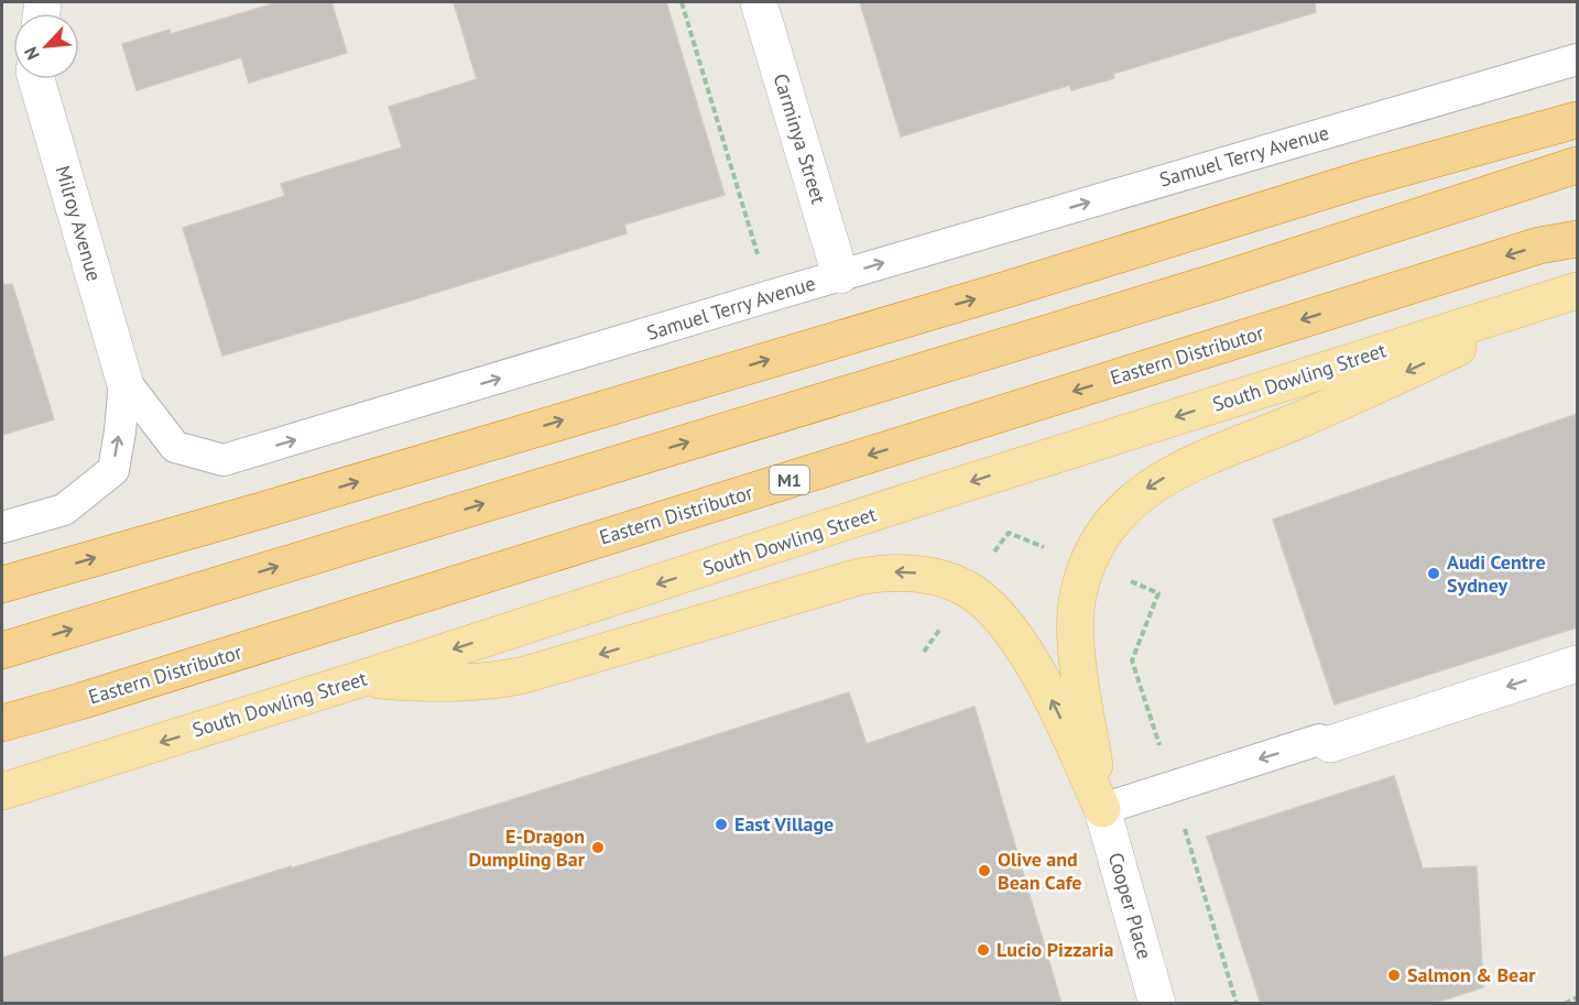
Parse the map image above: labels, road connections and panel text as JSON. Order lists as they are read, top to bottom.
{
  "streets": {
    "highway": ["Eastern Distributor", "M1"],
    "main road": ["South Dowling Street"],
    "street": ["Carminya Street", "Milroy Avenue", "Cooper Place"],
    "lane": ["Samuel Terry Avenue"]
  },
  "crossings": [
    ["Carminya Street", "Samuel Terry Avenue"],
    ["Samuel Terry Avenue", "Milroy Avenue"]
  ],
  "one_way": ["Samuel Terry Avenue", "South Dowling Street"],
  "places": [
    "Audi Centre Sydney",
    "East Village",
    "E-Dragon Dumpling Bar",
    "Olive and Bean Cafe",
    "Lucio Pizzaria",
    "Salmon & Bear"
  ],
  "north": "bottom left"
}
